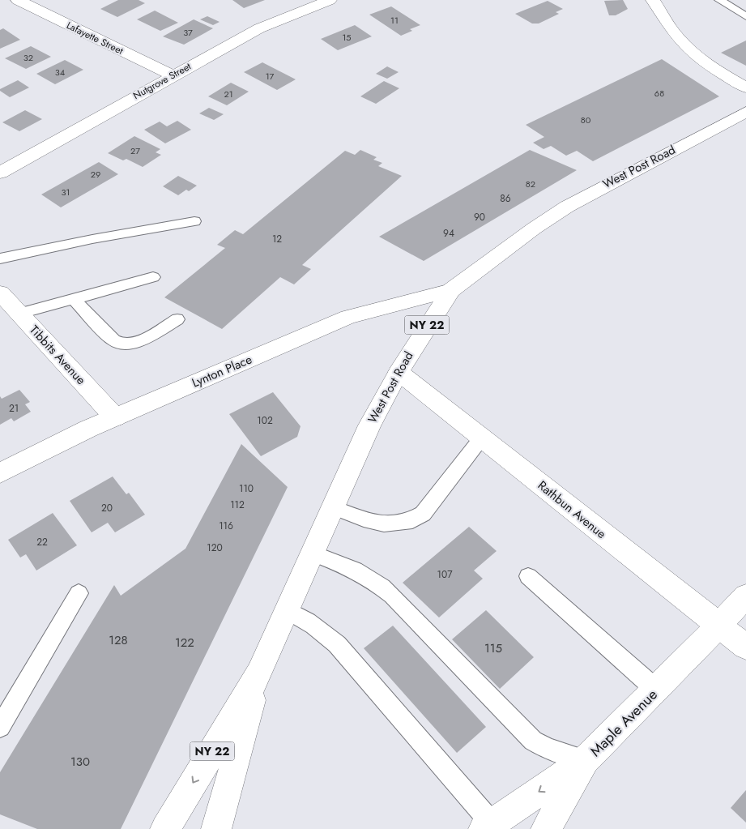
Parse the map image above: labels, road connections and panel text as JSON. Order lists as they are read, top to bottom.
{
  "streets": {
    "street": [
      "Lafayette Street",
      "Nutgrove Street",
      "West Post Road",
      "NY 22",
      "Tibbits Avenue",
      "Lynton Place",
      "Rathbun Avenue",
      "Maple Avenue"
    ]
  },
  "crossings": [
    ["Lafayette Street", "Nutgrove Street"],
    ["West Post Road", "Lynton Place"],
    ["West Post Road", "Rathbun Avenue"],
    ["Tibbits Avenue", "Lynton Place"],
    ["Rathbun Avenue", "Maple Avenue"]
  ],
  "house_numbers": [
    "11",
    "37",
    "15",
    "32",
    "34",
    "17",
    "68",
    "21",
    "80",
    "27",
    "29",
    "82",
    "31",
    "86",
    "90",
    "94",
    "12",
    "21",
    "102",
    "110",
    "112",
    "20",
    "116",
    "22",
    "120",
    "107",
    "128",
    "122",
    "115",
    "130"
  ]
}
